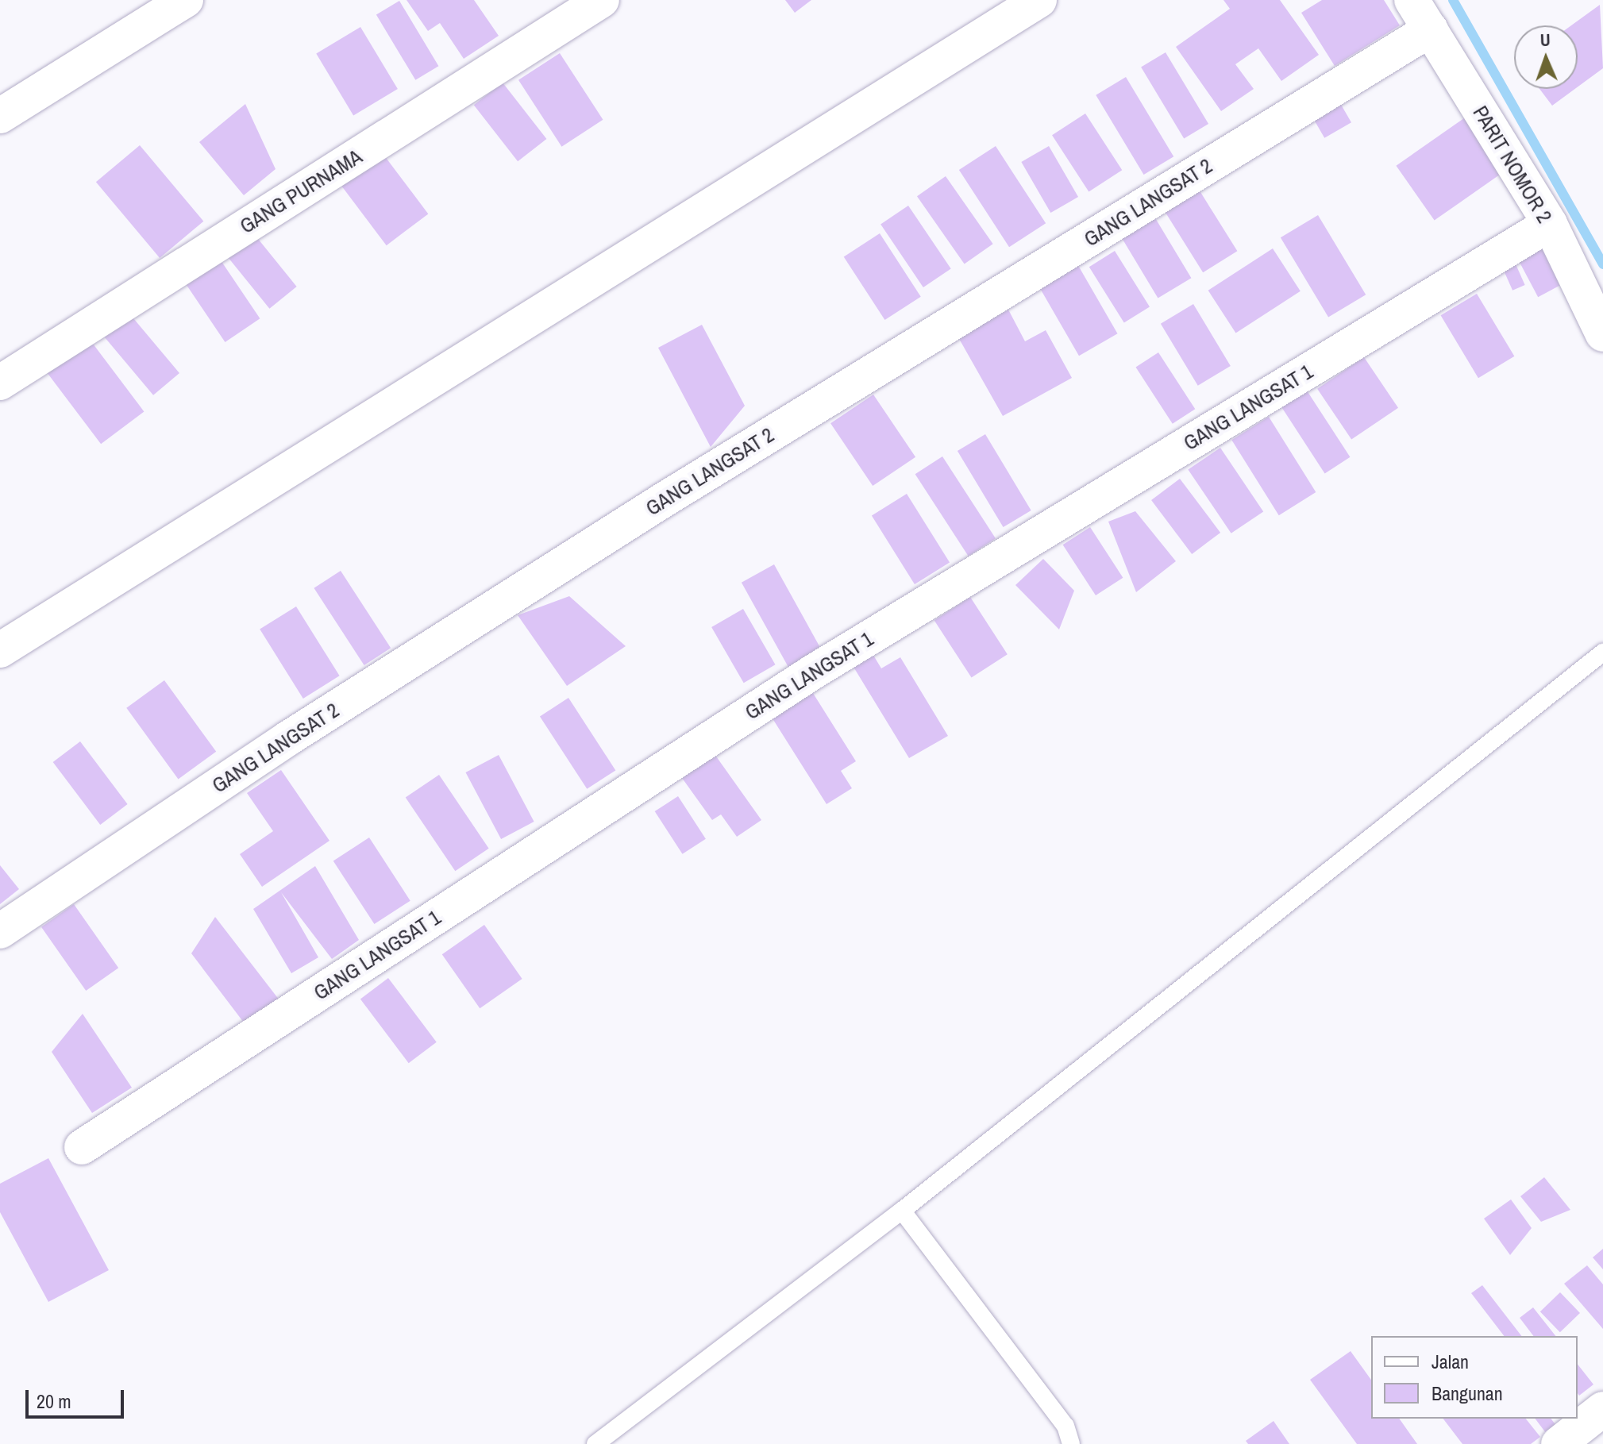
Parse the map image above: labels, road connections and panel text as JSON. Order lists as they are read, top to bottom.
{
  "streets": {
    "street": [
      "PARIT NOMOR 2",
      "GANG PURNAMA",
      "GANG LANGSAT 2",
      "GANG LANGSAT 1"
    ]
  },
  "crossings": [
    ["PARIT NOMOR 2", "GANG LANGSAT 2"],
    ["PARIT NOMOR 2", "GANG LANGSAT 1"]
  ],
  "legend": ["Jalan", "Bangunan"],
  "scale_bar": "20 m",
  "north": "top"
}
